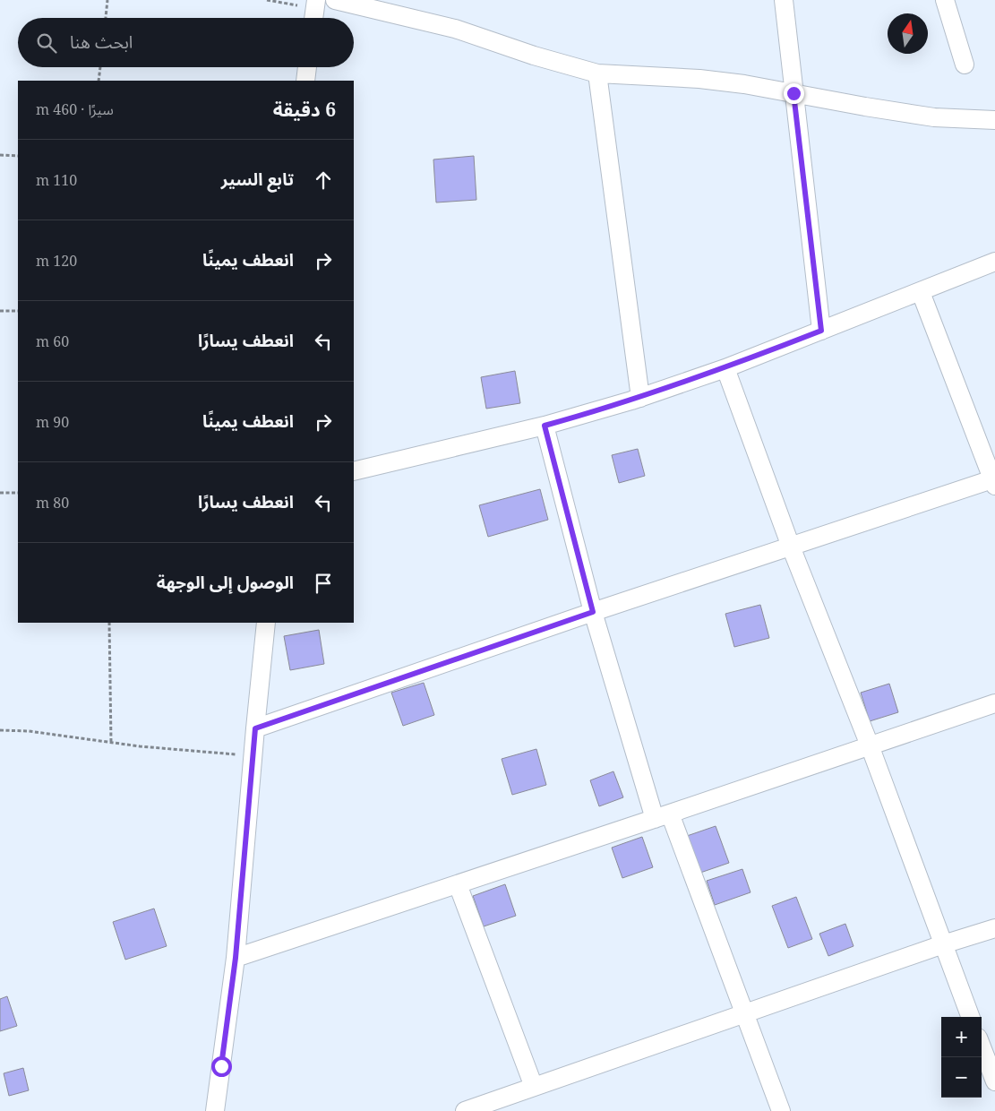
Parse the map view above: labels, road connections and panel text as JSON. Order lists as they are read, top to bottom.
{
  "north": "top",
  "page": {
    "search": "ابحث هنا",
    "heading": ["6 دقيقة", "سيرًا · 460 m"],
    "list": [
      ["تابع السير", "110 m"],
      ["انعطف يمينًا", "120 m"],
      ["انعطف يسارًا", "60 m"],
      ["انعطف يمينًا", "90 m"],
      ["انعطف يسارًا", "80 m"],
      "الوصول إلى الوجهة"
    ],
    "map_buttons": ["+", "−"]
  }
}
